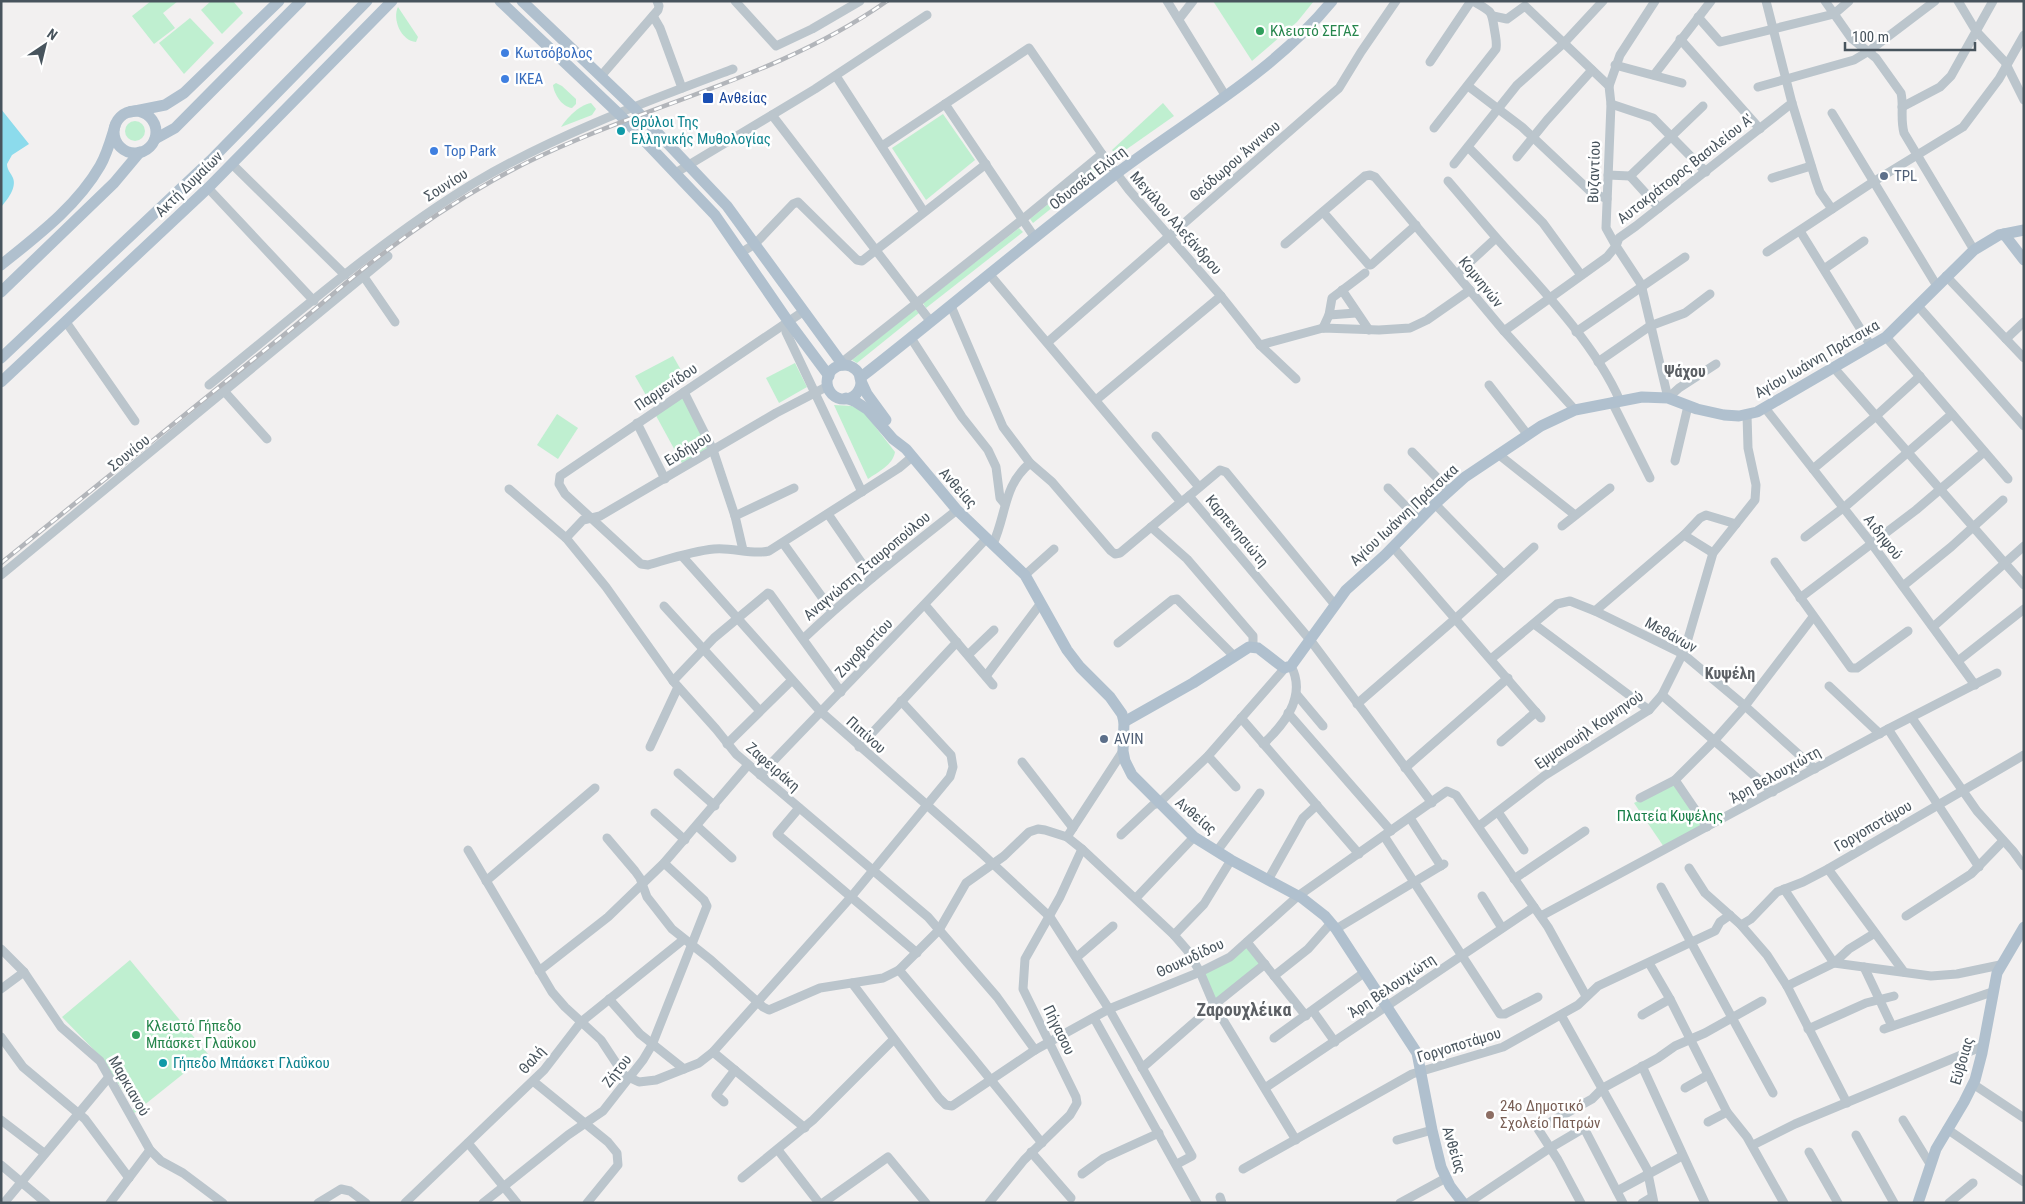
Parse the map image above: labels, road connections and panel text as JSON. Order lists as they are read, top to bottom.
{
  "streets": {
    "main road": [
      "Οδυσσέα Ελύτη",
      "Ακτή Δυμαίων",
      "Αγίου Ιωάννη Πράτσικα",
      "Ανθείας",
      "Εύβοιας"
    ],
    "street": [
      "Θεόδωρου Άννινου",
      "Αυτοκράτορος Βασιλείου A'",
      "Βυζαντίου",
      "Σουνίου",
      "Μεγάλου Αλεξάνδρου",
      "Κομνηνών",
      "Παρμενίδου",
      "Ευδήμου",
      "Καρπενησιώτη",
      "Αιδηψού",
      "Αναγνώστη Σταυροπούλου",
      "Μεθάνων",
      "Ζυγοβιστίου",
      "Εμμανουήλ Κομνηνού",
      "Πιπίνου",
      "Ζαφειράκη",
      "Άρη Βελουχιώτη",
      "Γοργοποτάμου",
      "Θουκυδίδου",
      "Πήγασου",
      "Θαλή",
      "Ζήτου",
      "Μαρκιανού"
    ]
  },
  "crossings": [
    ["Θεόδωρου Άννινου", "Μεγάλου Αλεξάνδρου"],
    ["Θεόδωρου Άννινου", "Καρπενησιώτη"],
    ["Αυτοκράτορος Βασιλείου A'", "Βυζαντίου"],
    ["Αυτοκράτορος Βασιλείου A'", "Κομνηνών"],
    ["Βυζαντίου", "Αγίου Ιωάννη Πράτσικα"],
    ["Οδυσσέα Ελύτη", "Μεγάλου Αλεξάνδρου"],
    ["Οδυσσέα Ελύτη", "Ευδήμου"],
    ["Οδυσσέα Ελύτη", "Ανθείας"],
    ["Οδυσσέα Ελύτη", "Καρπενησιώτη"],
    ["Κομνηνών", "Αγίου Ιωάννη Πράτσικα"],
    ["Αγίου Ιωάννη Πράτσικα", "Καρπενησιώτη"],
    ["Αγίου Ιωάννη Πράτσικα", "Αιδηψού"],
    ["Αγίου Ιωάννη Πράτσικα", "Εμμανουήλ Κομνηνού"],
    ["Παρμενίδου", "Ευδήμου"],
    ["Ευδήμου", "Ανθείας"],
    ["Ευδήμου", "Ζαφειράκη"],
    ["Ανθείας", "Αναγνώστη Σταυροπούλου"],
    ["Ανθείας", "Ζυγοβιστίου"],
    ["Ανθείας", "Άρη Βελουχιώτη"],
    ["Ανθείας", "Γοργοποτάμου"],
    ["Ανθείας", "Θουκυδίδου"],
    ["Καρπενησιώτη", "Θουκυδίδου"],
    ["Αιδηψού", "Άρη Βελουχιώτη"],
    ["Αναγνώστη Σταυροπούλου", "Πιπίνου"],
    ["Αναγνώστη Σταυροπούλου", "Ζαφειράκη"],
    ["Μεθάνων", "Εμμανουήλ Κομνηνού"],
    ["Μεθάνων", "Άρη Βελουχιώτη"],
    ["Ζυγοβιστίου", "Πιπίνου"],
    ["Ζυγοβιστίου", "Ζαφειράκη"],
    ["Εμμανουήλ Κομνηνού", "Θουκυδίδου"],
    ["Πιπίνου", "Θουκυδίδου"],
    ["Πιπίνου", "Πήγασου"],
    ["Ζαφειράκη", "Θουκυδίδου"],
    ["Θουκυδίδου", "Πήγασου"]
  ],
  "districts": ["Ψάχου", "Κυψέλη", "Ζαρουχλέικα"],
  "parks": ["Πλατεία Κυψέλης"],
  "places": {
    "other": [
      "Κλειστό ΣΕΓΑΣ",
      "Κωτσόβολος",
      "IKEA",
      "Θρύλοι Της Ελληνικής Μυθολογίας",
      "Top Park",
      "TPL",
      "AVIN",
      "Κλειστό Γήπεδο Μπάσκετ Γλαΰκου",
      "Γήπεδο Μπάσκετ Γλαΰκου",
      "24ο Δημοτικό Σχολείο Πατρών"
    ],
    "transit": ["Ανθείας"]
  },
  "scale_bar": "100 m",
  "north": "top right"
}
